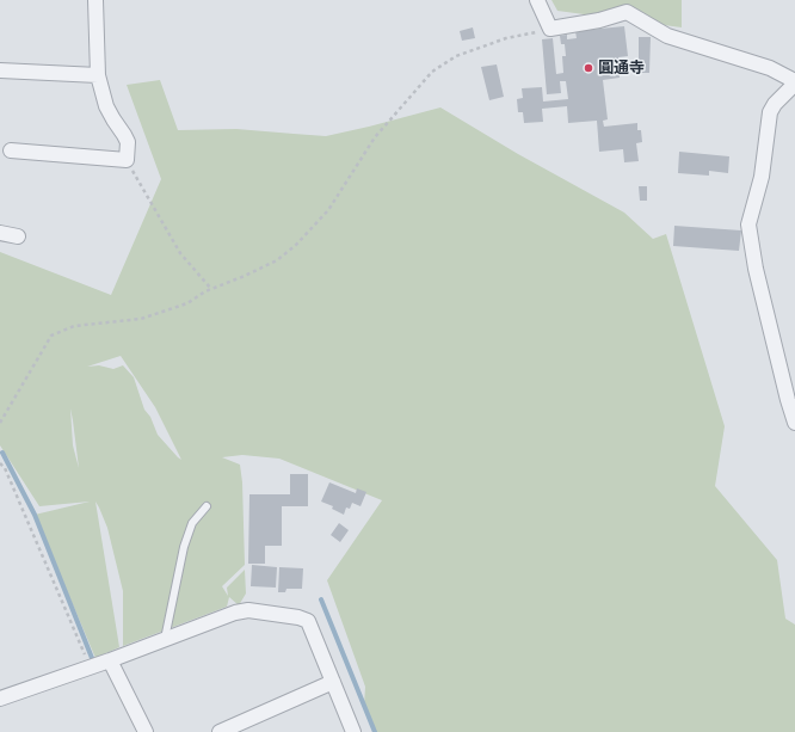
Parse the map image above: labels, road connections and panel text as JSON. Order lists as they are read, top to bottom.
{
  "places": ["圓通寺"]
}
